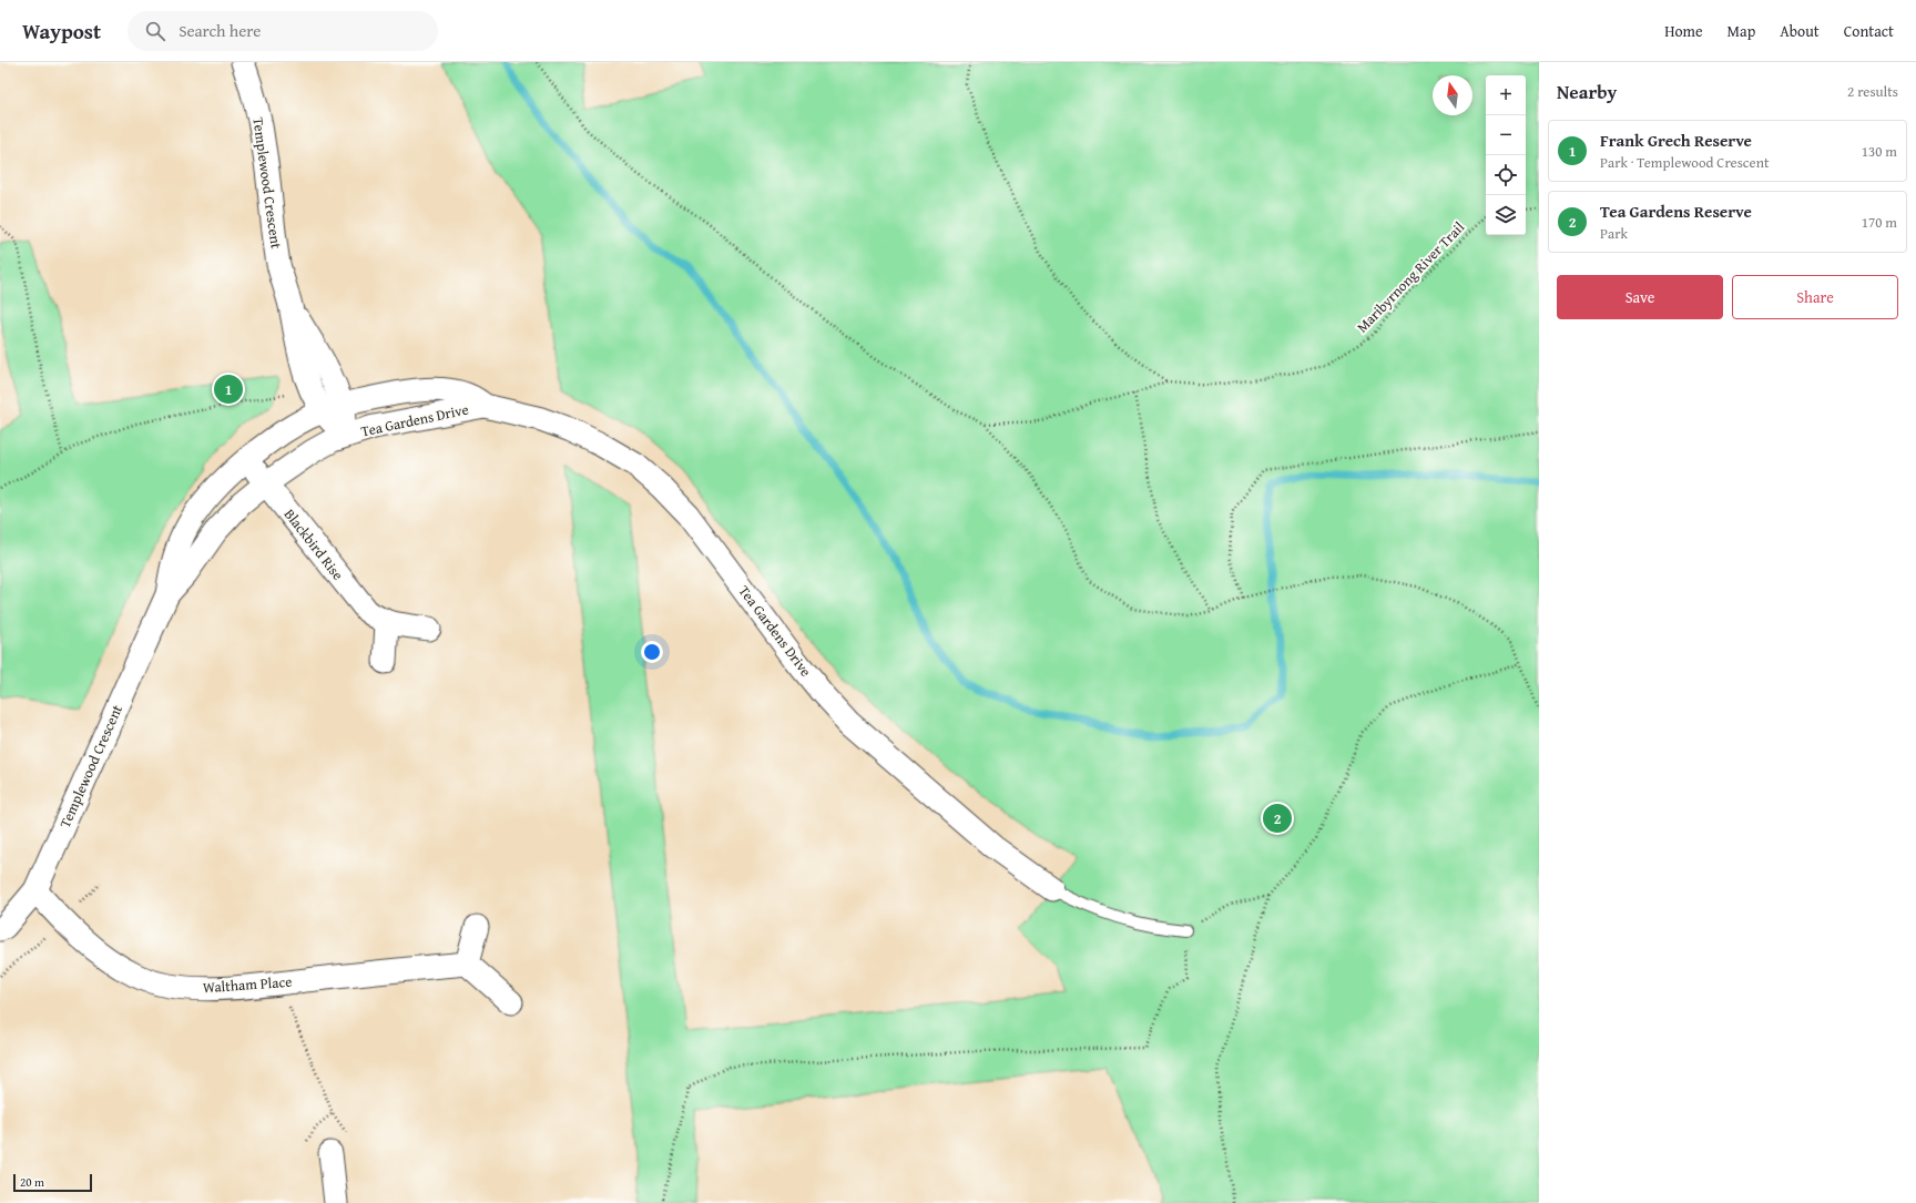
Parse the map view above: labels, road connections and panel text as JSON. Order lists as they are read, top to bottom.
{
  "streets": {
    "street": [
      "Templewood Crescent",
      "Tea Gardens Drive",
      "Blackbird Rise",
      "Waltham Place"
    ],
    "path": ["Maribyrnong River Trail"]
  },
  "crossings": [
    ["Templewood Crescent", "Tea Gardens Drive"],
    ["Templewood Crescent", "Blackbird Rise"],
    ["Templewood Crescent", "Waltham Place"]
  ],
  "scale_bar": "20 m",
  "north": "top",
  "page": {
    "header": "Waypost",
    "search": "Search here",
    "nav": [
      "Home",
      "Map",
      "About",
      "Contact"
    ],
    "heading": ["Nearby", "2 results"],
    "map_buttons": ["+", "−"],
    "list": [
      {
        "mark": "1",
        "name": "Frank Grech Reserve",
        "note": "Park · Templewood Crescent",
        "value": "130 m"
      },
      {
        "mark": "2",
        "name": "Tea Gardens Reserve",
        "note": "Park",
        "value": "170 m"
      }
    ],
    "buttons": ["Save", "Share"],
    "pins": ["1", "2"],
    "scale": "20 m"
  }
}
